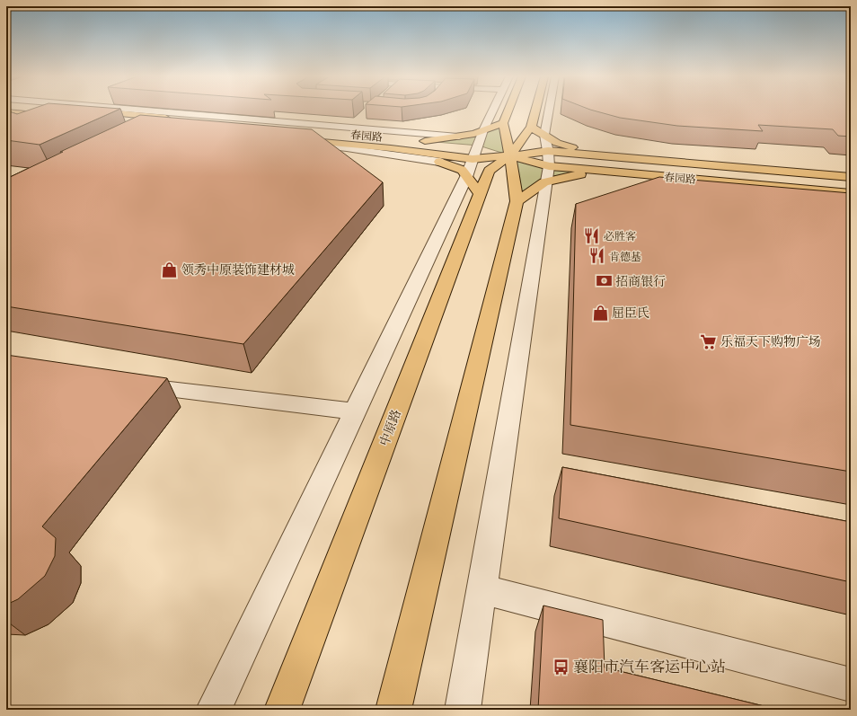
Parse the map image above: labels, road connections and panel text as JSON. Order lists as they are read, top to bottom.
{
  "streets": {
    "main road": ["春园路", "中原路"]
  },
  "crossings": [
    ["春园路", "中原路"]
  ],
  "places": {
    "restaurant": ["必胜客", "肯德基"],
    "shop": ["领秀中原装饰建材城", "屈臣氏"],
    "bank": ["招商银行"],
    "supermarket": ["乐福天下购物广场"],
    "bus stop": ["襄阳市汽车客运中心站"]
  }
}
